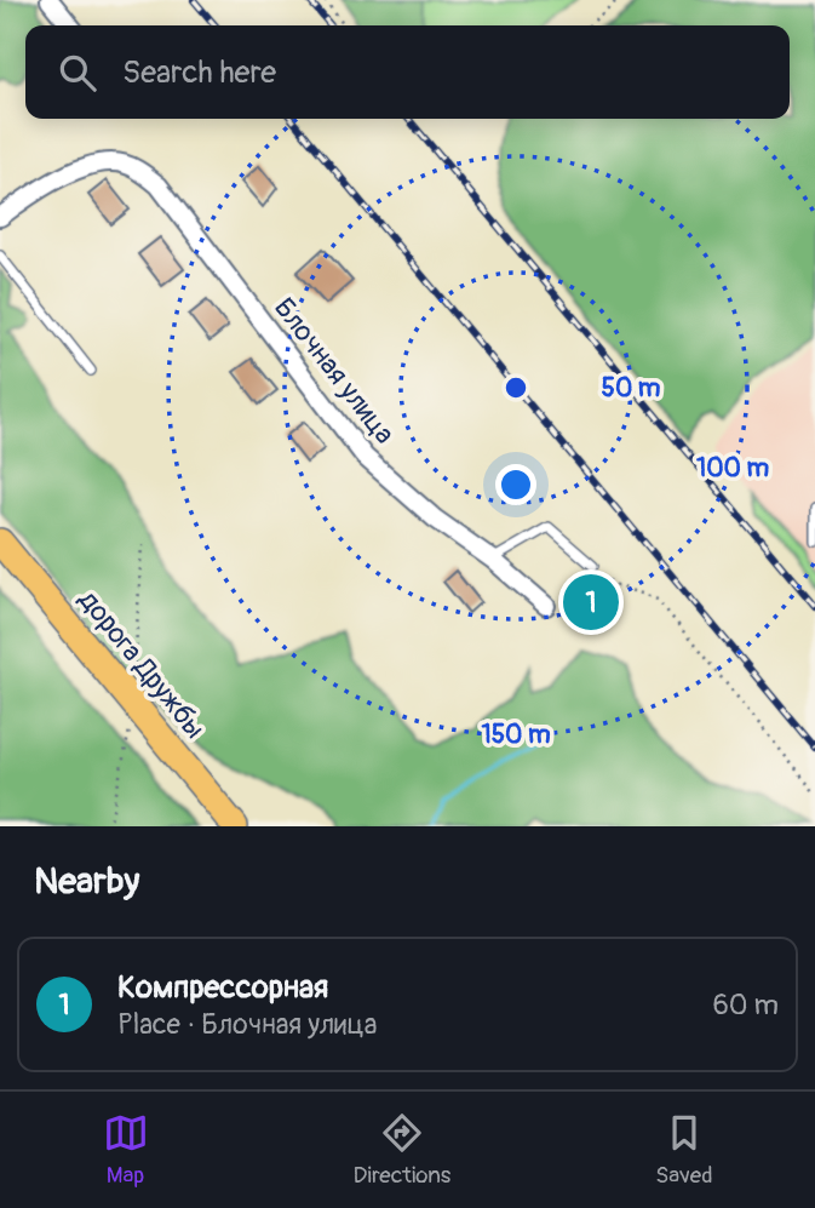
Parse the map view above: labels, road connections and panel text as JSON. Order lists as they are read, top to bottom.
{
  "streets": {
    "main road": ["дорога Дружбы"],
    "street": ["Блочная улица"]
  },
  "page": {
    "search": "Search here",
    "pins": "1",
    "heading": "Nearby",
    "list": [
      {
        "mark": "1",
        "name": "Компрессорная",
        "note": "Place · Блочная улица",
        "value": "60 m"
      }
    ],
    "nav": ["Map", "Directions", "Saved"]
  },
  "rings": ["50 m", "100 m", "150 m"]
}
